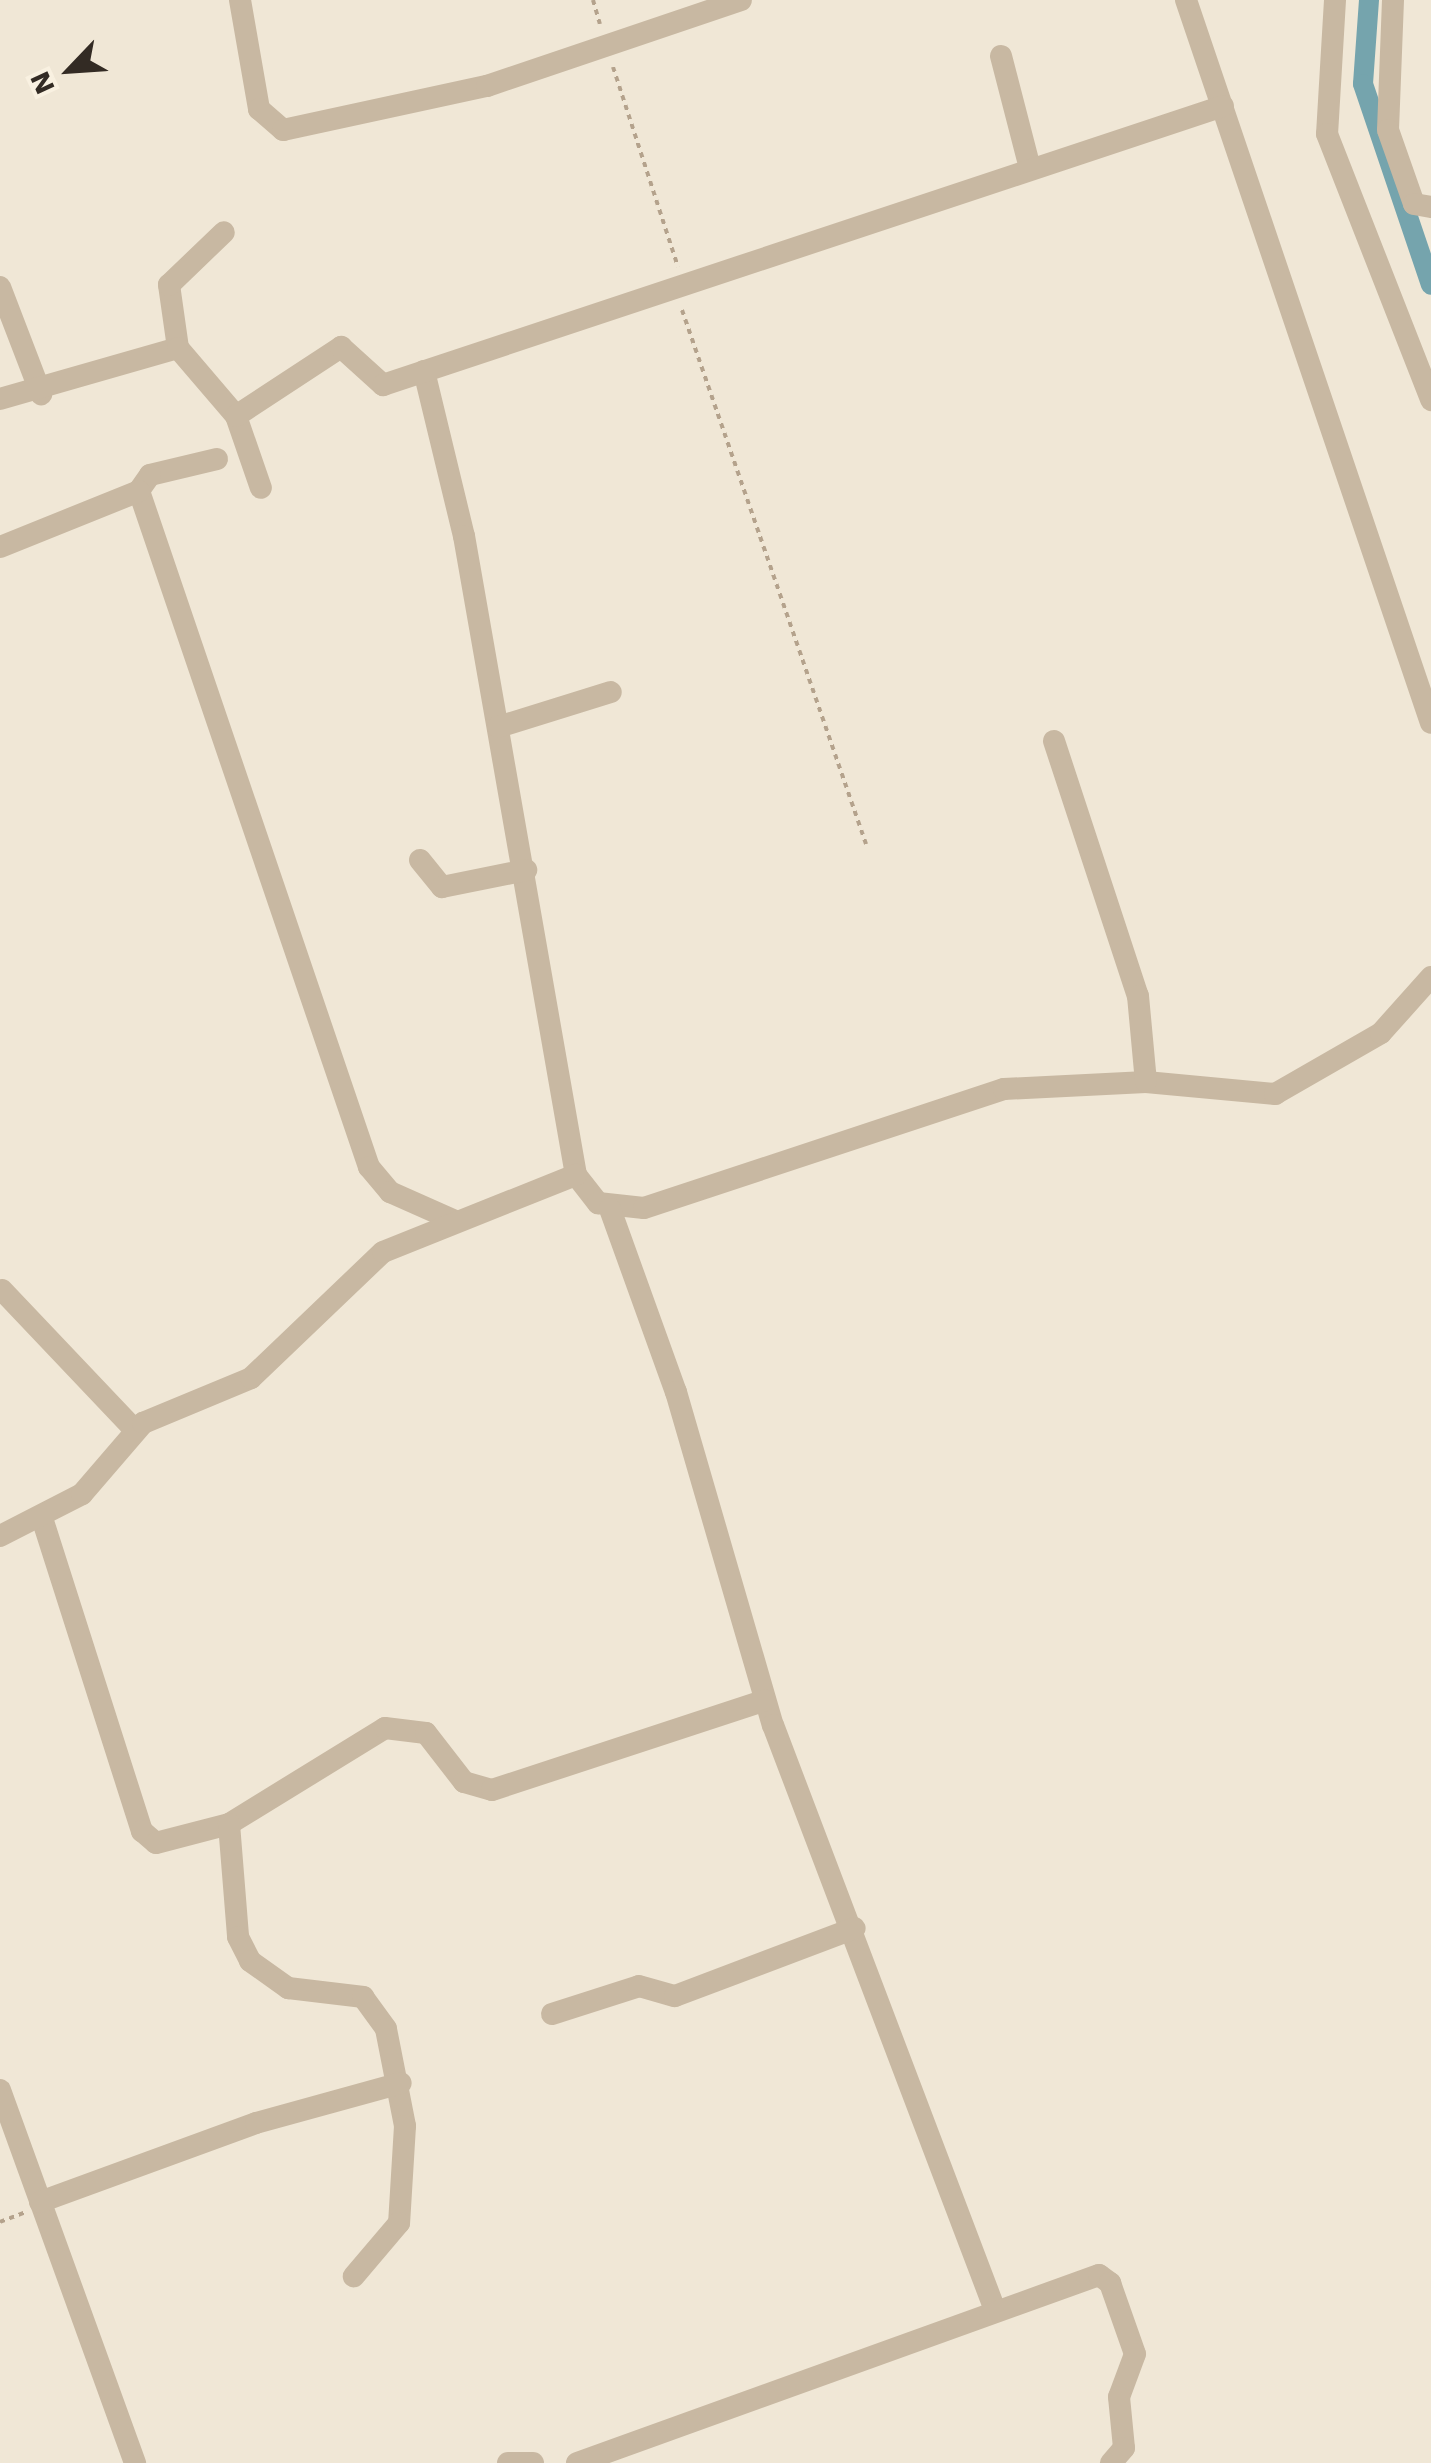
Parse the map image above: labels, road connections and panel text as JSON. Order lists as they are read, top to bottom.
{
  "north": "bottom left"
}
